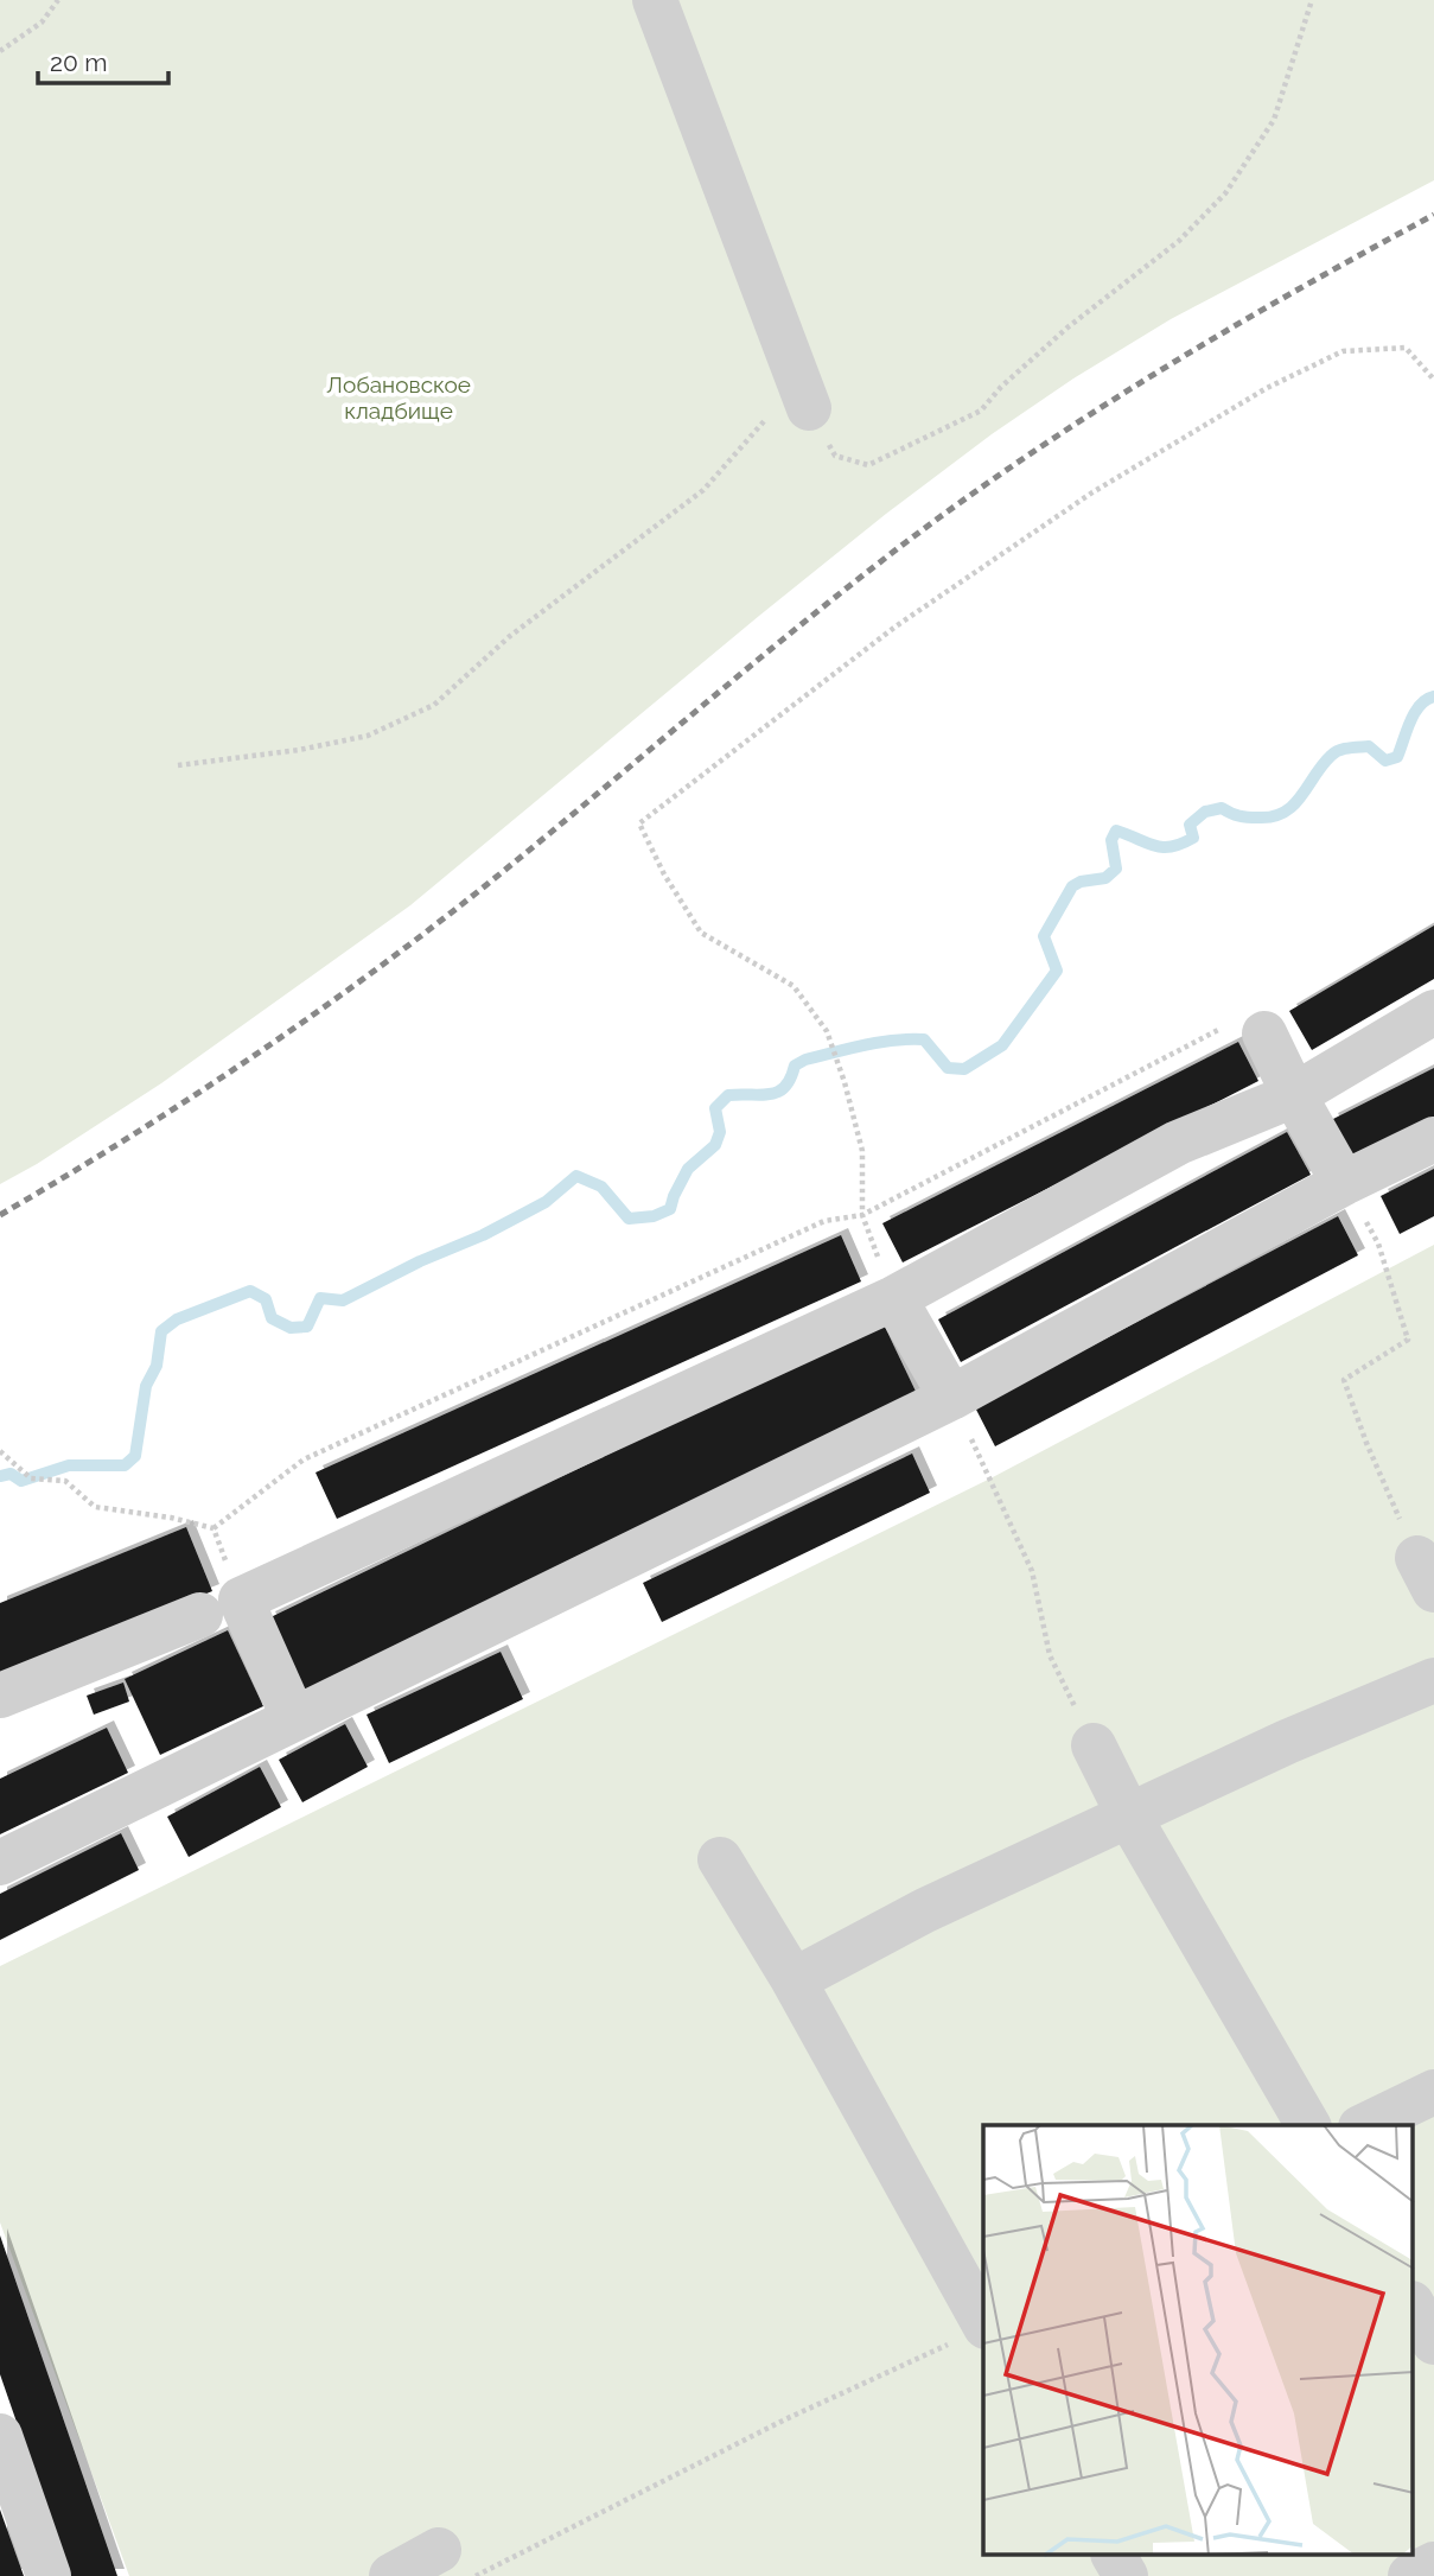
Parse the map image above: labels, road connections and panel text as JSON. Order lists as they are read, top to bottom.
{
  "parks": ["Лобановское кладбище"],
  "scale_bar": "20 m"
}
